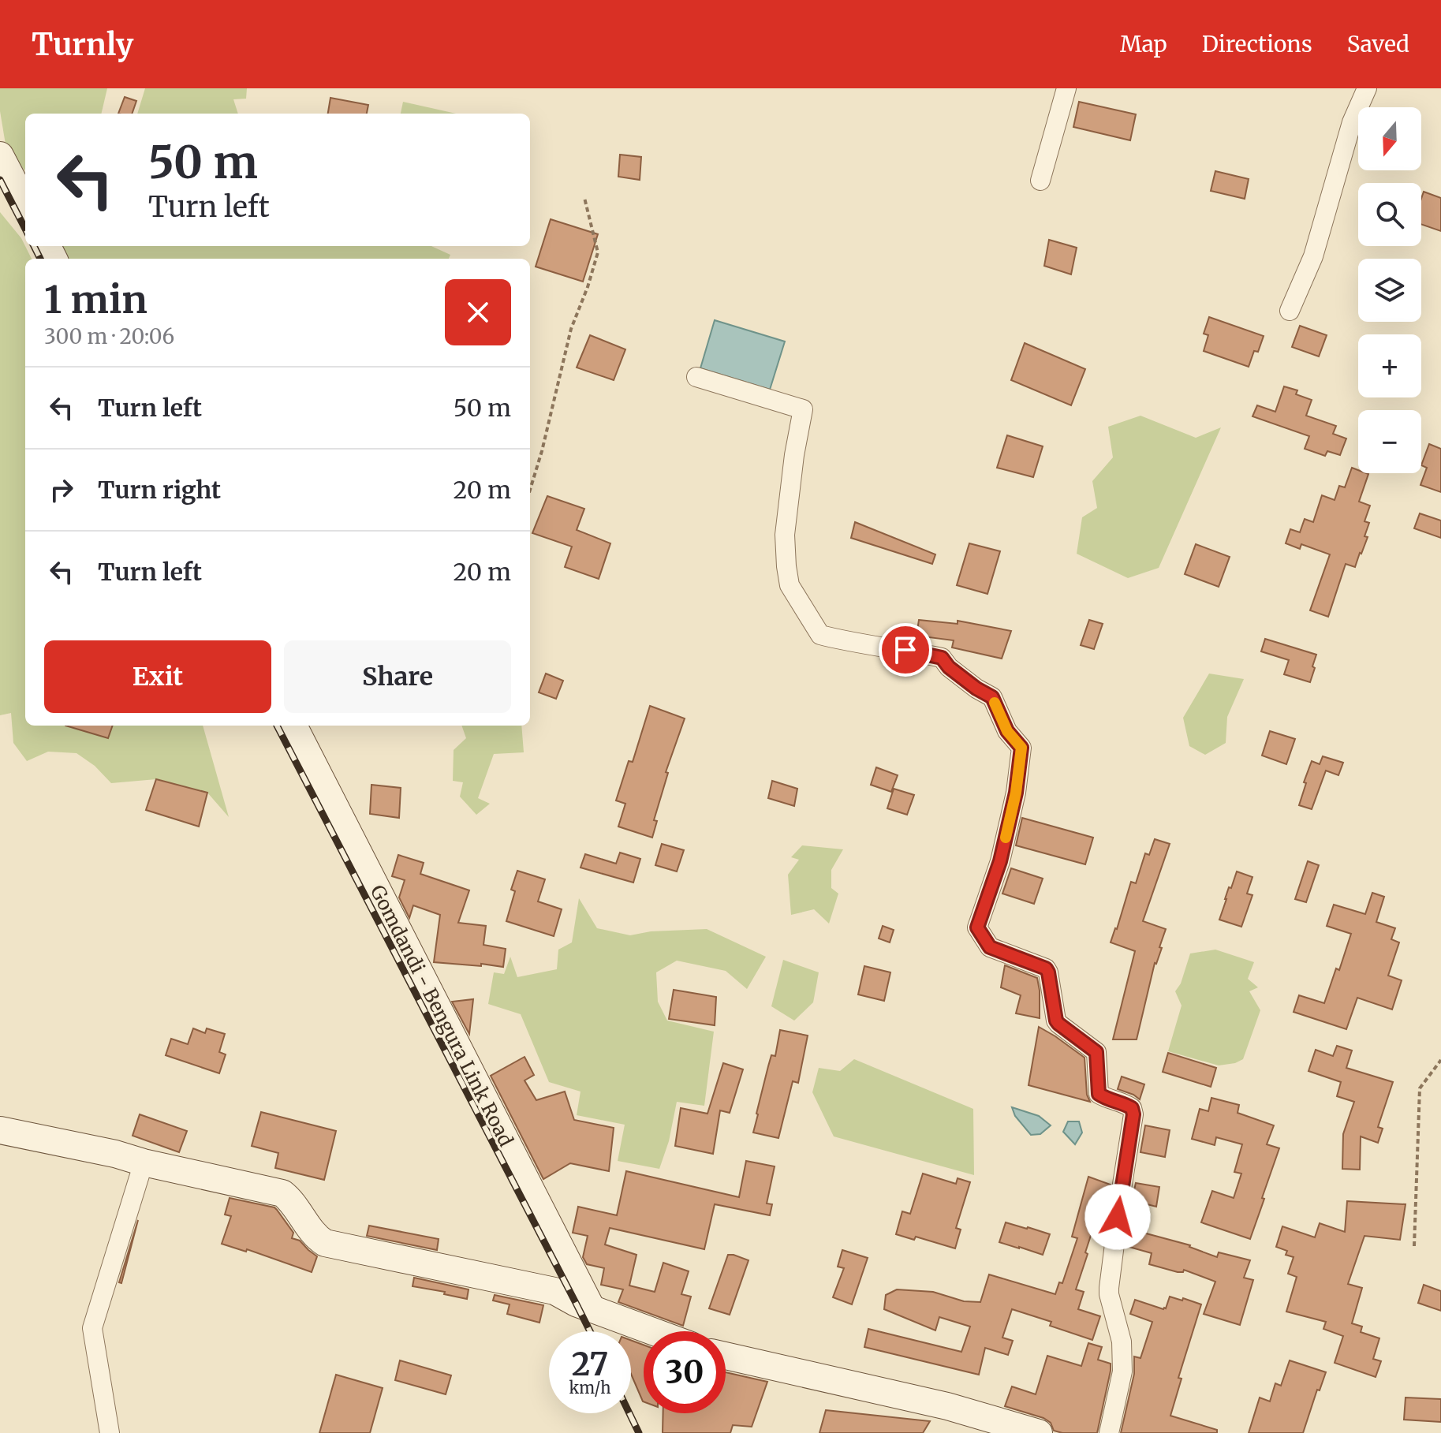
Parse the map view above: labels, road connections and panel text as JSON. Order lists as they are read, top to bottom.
{
  "streets": {
    "main road": ["Gomdandi - Bengura Link Road"]
  },
  "north": "bottom",
  "page": {
    "header": "Turnly",
    "nav": ["Map", "Directions", "Saved"],
    "map_buttons": ["+", "−"],
    "turn": ["50 m", "Turn left"],
    "heading": ["1 min", "300 m · 20:06"],
    "list": [
      {
        "name": "Turn left",
        "value": "50 m"
      },
      {
        "name": "Turn right",
        "value": "20 m"
      },
      {
        "name": "Turn left",
        "value": "20 m"
      }
    ],
    "buttons": ["Exit", "Share"],
    "speed": "27 km/h",
    "limit": "30"
  }
}
